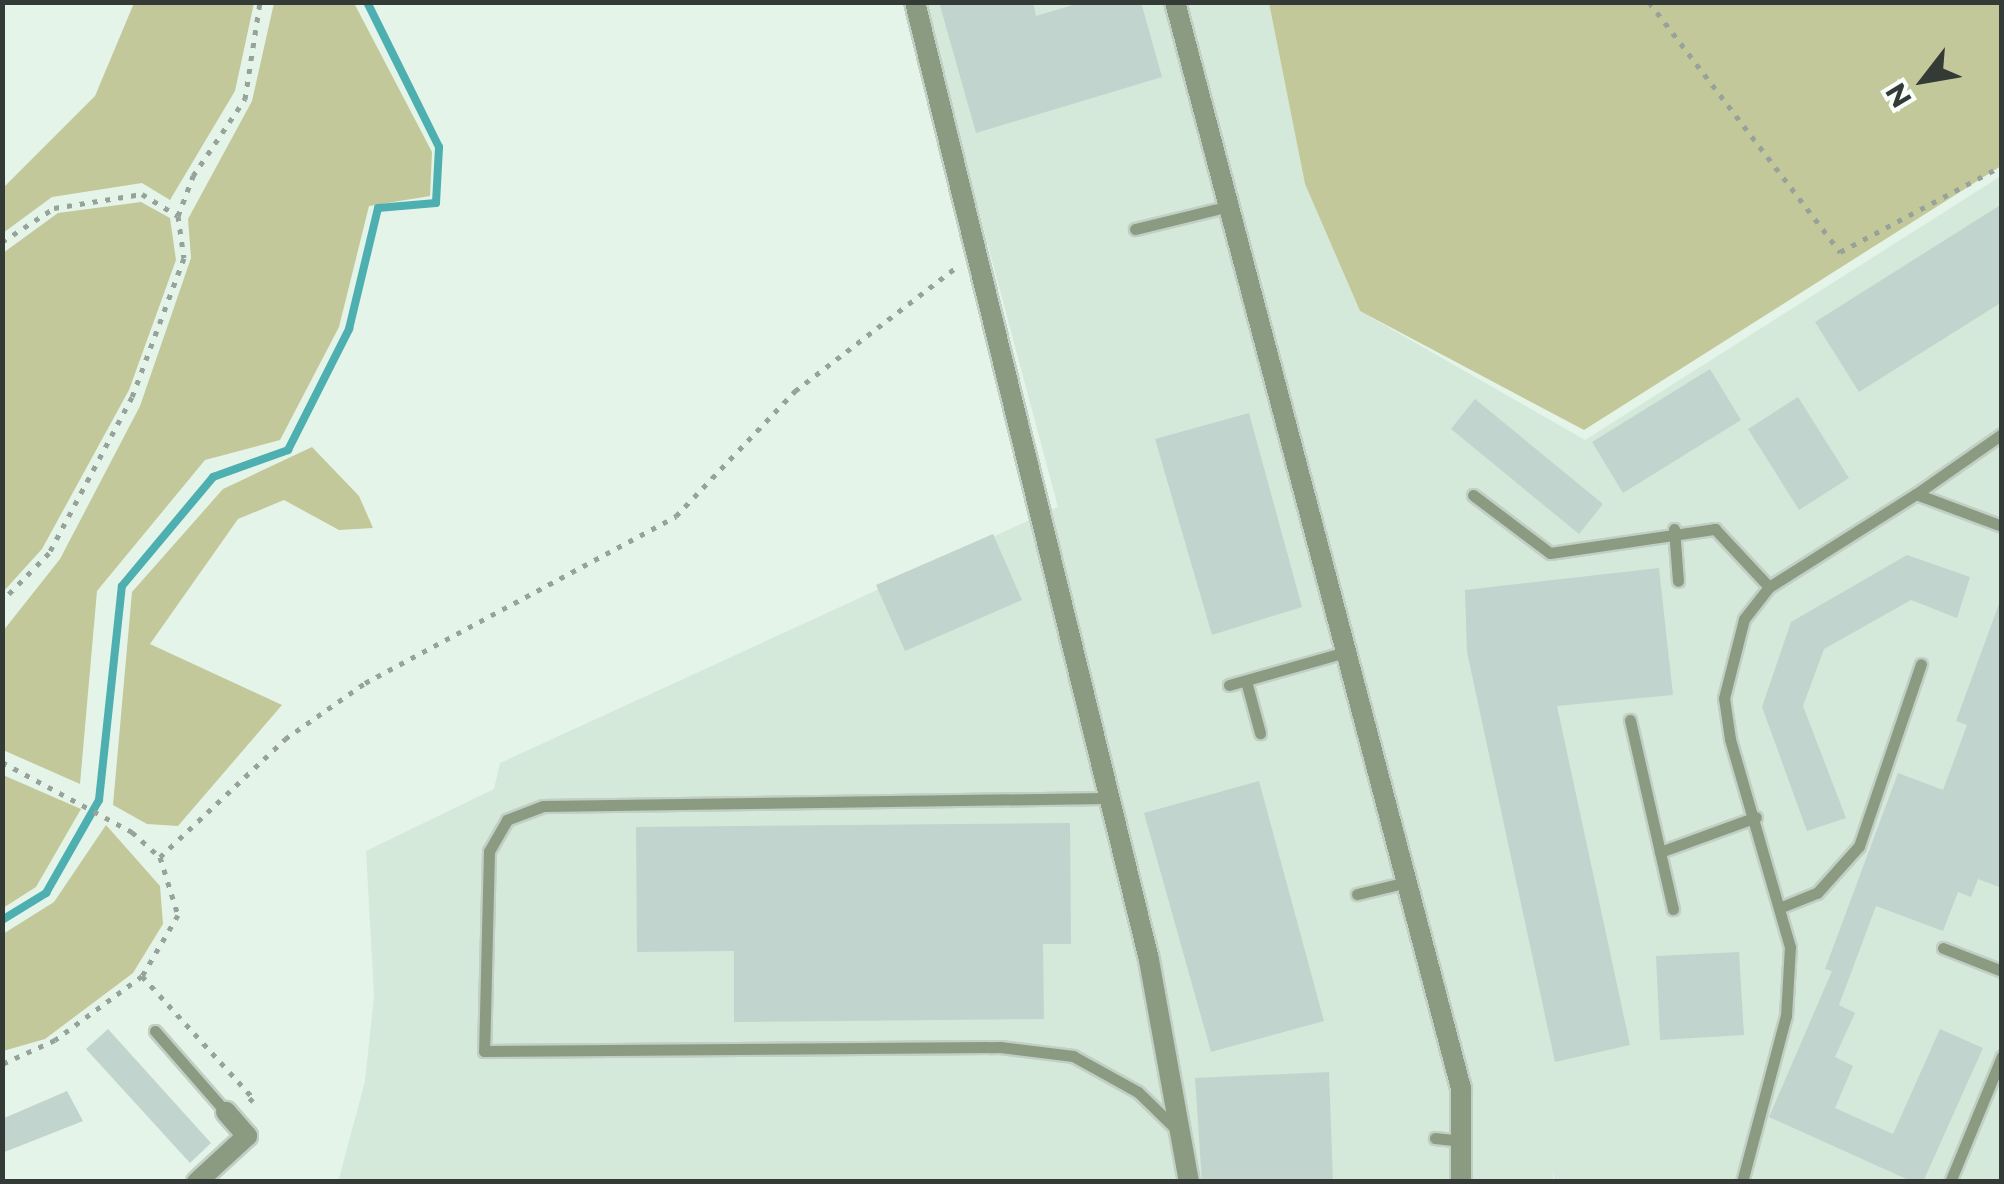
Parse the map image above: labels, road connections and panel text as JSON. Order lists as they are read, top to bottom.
{
  "north": "bottom left"
}
